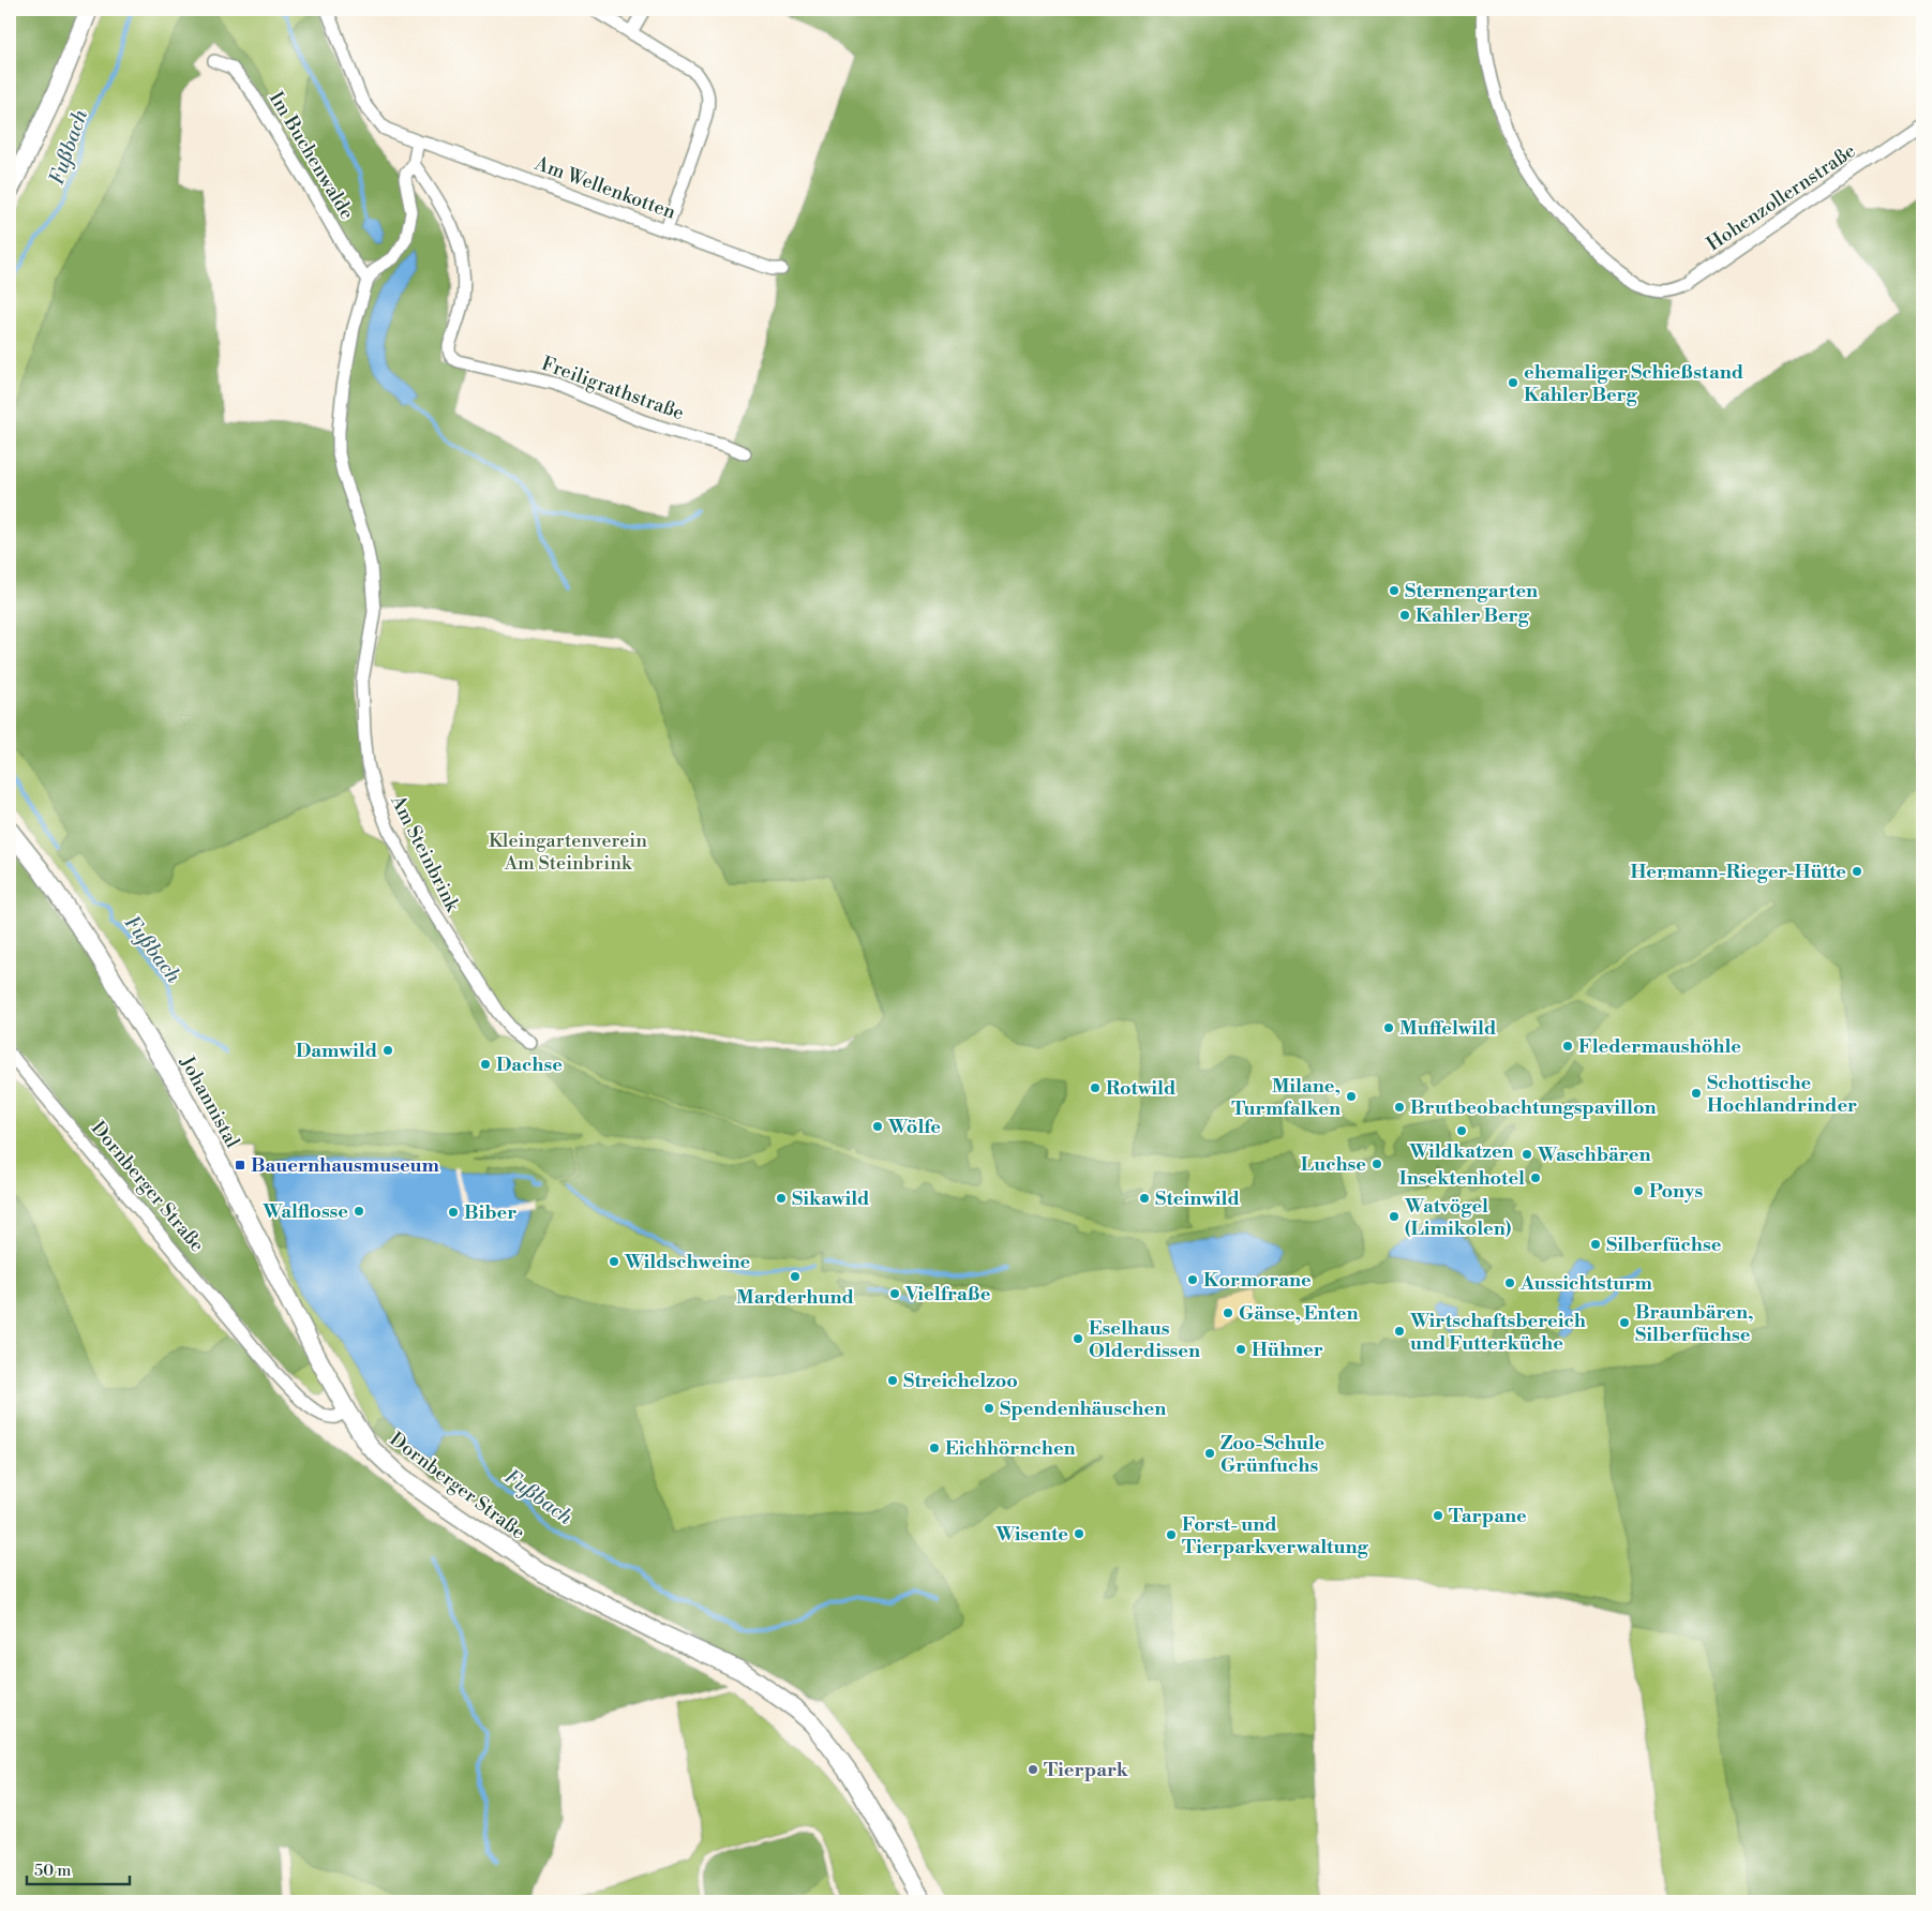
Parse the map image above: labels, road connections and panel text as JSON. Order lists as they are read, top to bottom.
{
  "streets": {
    "main road": ["Johannistal", "Dornberger Straße"],
    "street": [
      "Im Buchenwalde",
      "Am Wellenkotten",
      "Hohenzollernstraße",
      "Freiligrathstraße",
      "Am Steinbrink"
    ]
  },
  "crossings": [
    ["Im Buchenwalde", "Am Steinbrink"],
    ["Johannistal", "Dornberger Straße"]
  ],
  "water": ["Fußbach"],
  "parks": ["Kleingartenverein Am Steinbrink"],
  "places": {
    "other": [
      "ehemaliger Schießstand Kahler Berg",
      "Sternengarten",
      "Kahler Berg",
      "Hermann-Rieger-Hütte",
      "Muffelwild",
      "Fledermaushöhle",
      "Damwild",
      "Dachse",
      "Rotwild",
      "Schottische Hochlandrinder",
      "Milane, Turmfalken",
      "Brutbeobachtungspavillon",
      "Wölfe",
      "Wildkatzen",
      "Waschbären",
      "Luchse",
      "Insektenhotel",
      "Ponys",
      "Sikawild",
      "Steinwild",
      "Walflosse",
      "Biber",
      "Watvögel (Limikolen)",
      "Silberfüchse",
      "Wildschweine",
      "Marderhund",
      "Kormorane",
      "Aussichtsturm",
      "Vielfraße",
      "Gänse, Enten",
      "Braunbären, Silberfüchse",
      "Wirtschaftsbereich und Futterküche",
      "Eselhaus Olderdissen",
      "Hühner",
      "Streichelzoo",
      "Spendenhäuschen",
      "Eichhörnchen",
      "Zoo-Schule Grünfuchs",
      "Tarpane",
      "Wisente",
      "Forst- und Tierparkverwaltung",
      "Tierpark"
    ],
    "transit": ["Bauernhausmuseum"]
  },
  "scale_bar": "50 m"
}
